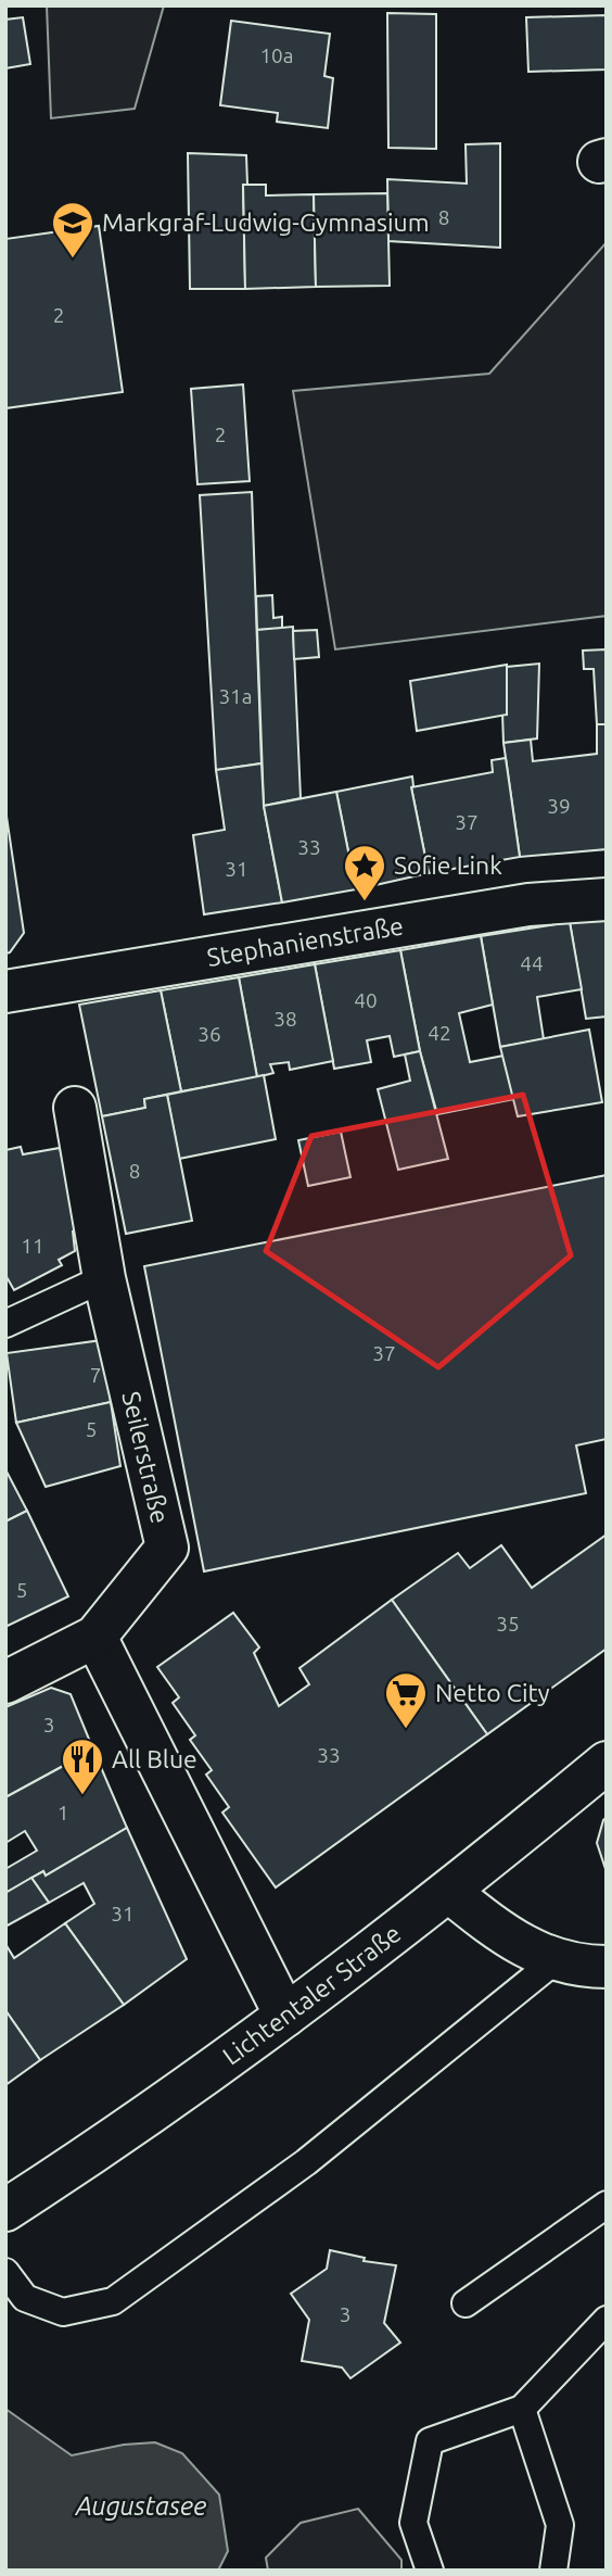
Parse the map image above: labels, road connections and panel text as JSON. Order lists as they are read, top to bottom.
{
  "streets": {
    "street": ["Stephanienstraße", "Seilerstraße", "Lichtentaler Straße"]
  },
  "water": ["Augustasee"],
  "places": {
    "school or university": ["Markgraf-Ludwig-Gymnasium"],
    "place": ["Sofie Link"],
    "supermarket": ["Netto City"],
    "restaurant": ["All Blue"]
  },
  "house_numbers": [
    "10a",
    "8",
    "2",
    "2",
    "31a",
    "39",
    "37",
    "33",
    "31",
    "44",
    "40",
    "38",
    "42",
    "36",
    "8",
    "11",
    "37",
    "7",
    "5",
    "5",
    "35",
    "3",
    "33",
    "1",
    "31",
    "3"
  ]
}
